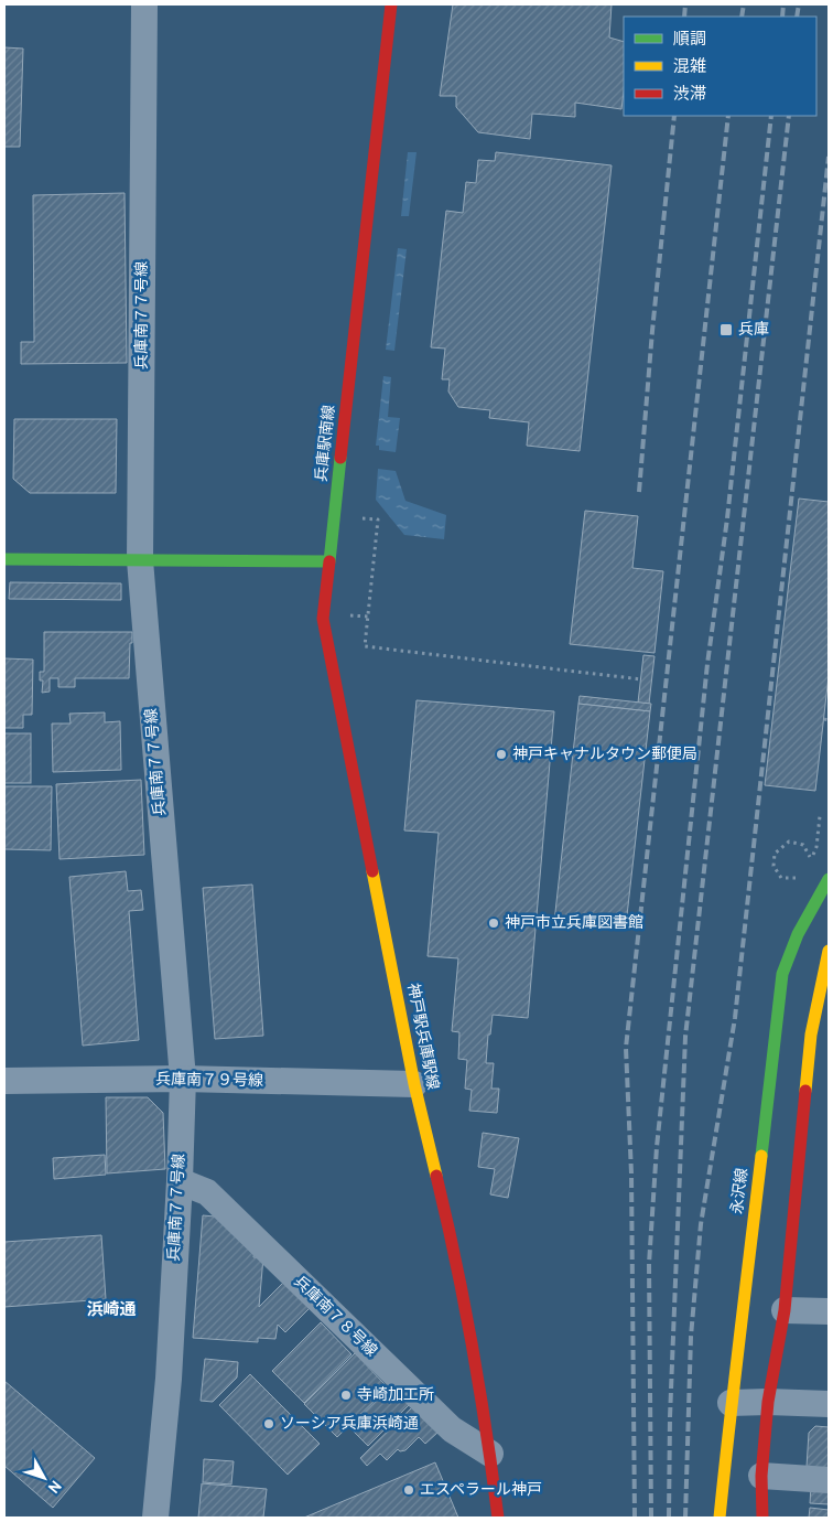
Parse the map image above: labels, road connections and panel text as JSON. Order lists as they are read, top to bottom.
{
  "streets": {
    "street": [
      "兵庫南７７号線",
      "兵庫駅南線",
      "神戸駅兵庫駅線",
      "兵庫南７９号線",
      "永沢線",
      "兵庫南７８号線"
    ]
  },
  "crossings": [
    ["兵庫南７７号線", "兵庫南７９号線"],
    ["兵庫南７７号線", "兵庫南７８号線"],
    ["兵庫駅南線", "神戸駅兵庫駅線"],
    ["神戸駅兵庫駅線", "兵庫南７９号線"],
    ["神戸駅兵庫駅線", "兵庫南７８号線"]
  ],
  "districts": ["浜崎通"],
  "places": {
    "transit": ["兵庫"],
    "other": [
      "神戸キャナルタウン郵便局",
      "神戸市立兵庫図書館",
      "寺崎加工所",
      "ソーシア兵庫浜崎通",
      "エスペラール神戸"
    ]
  },
  "legend": ["順調", "混雑", "渋滞"],
  "north": "bottom right"
}
